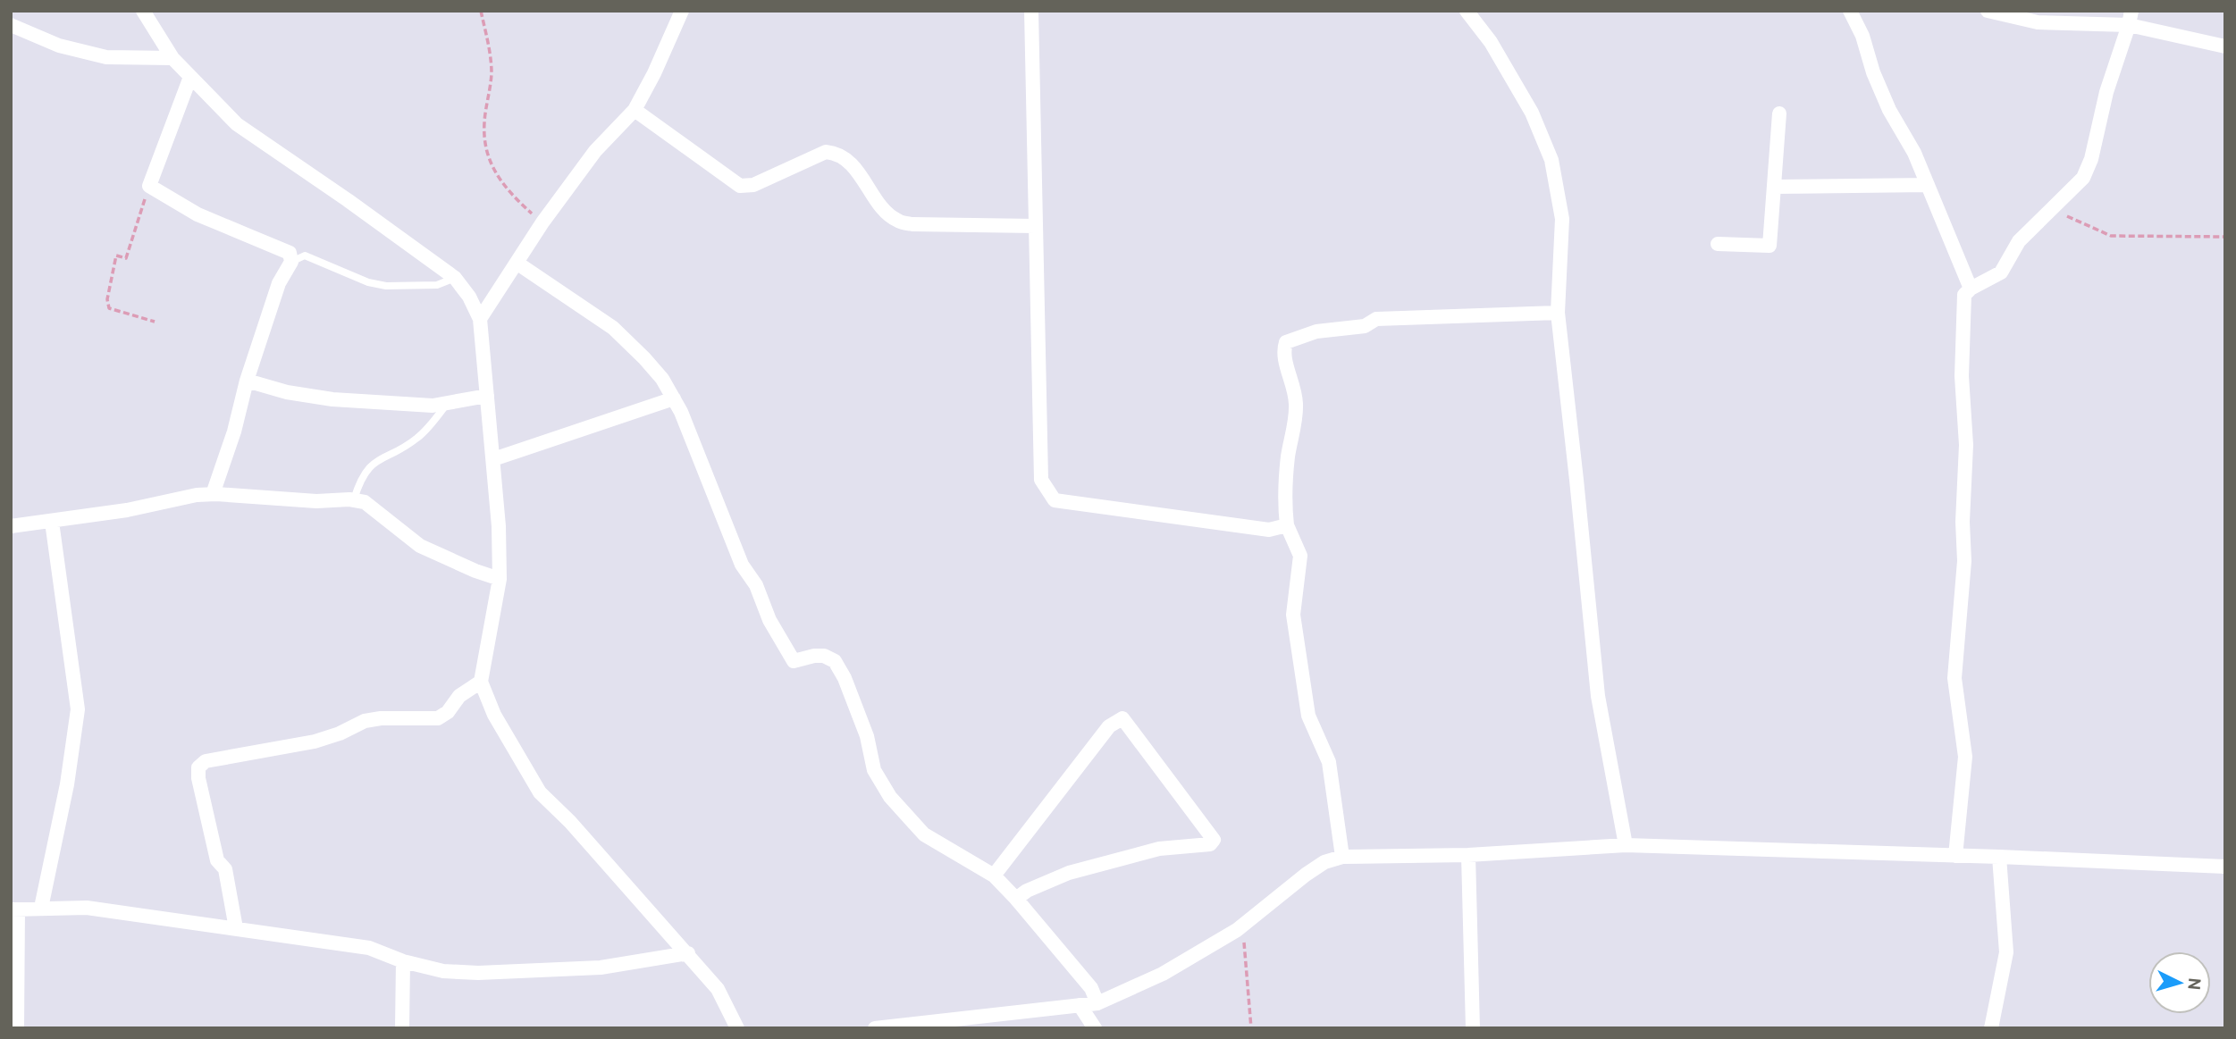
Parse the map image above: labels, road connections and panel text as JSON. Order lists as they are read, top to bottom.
{
  "north": "right"
}
